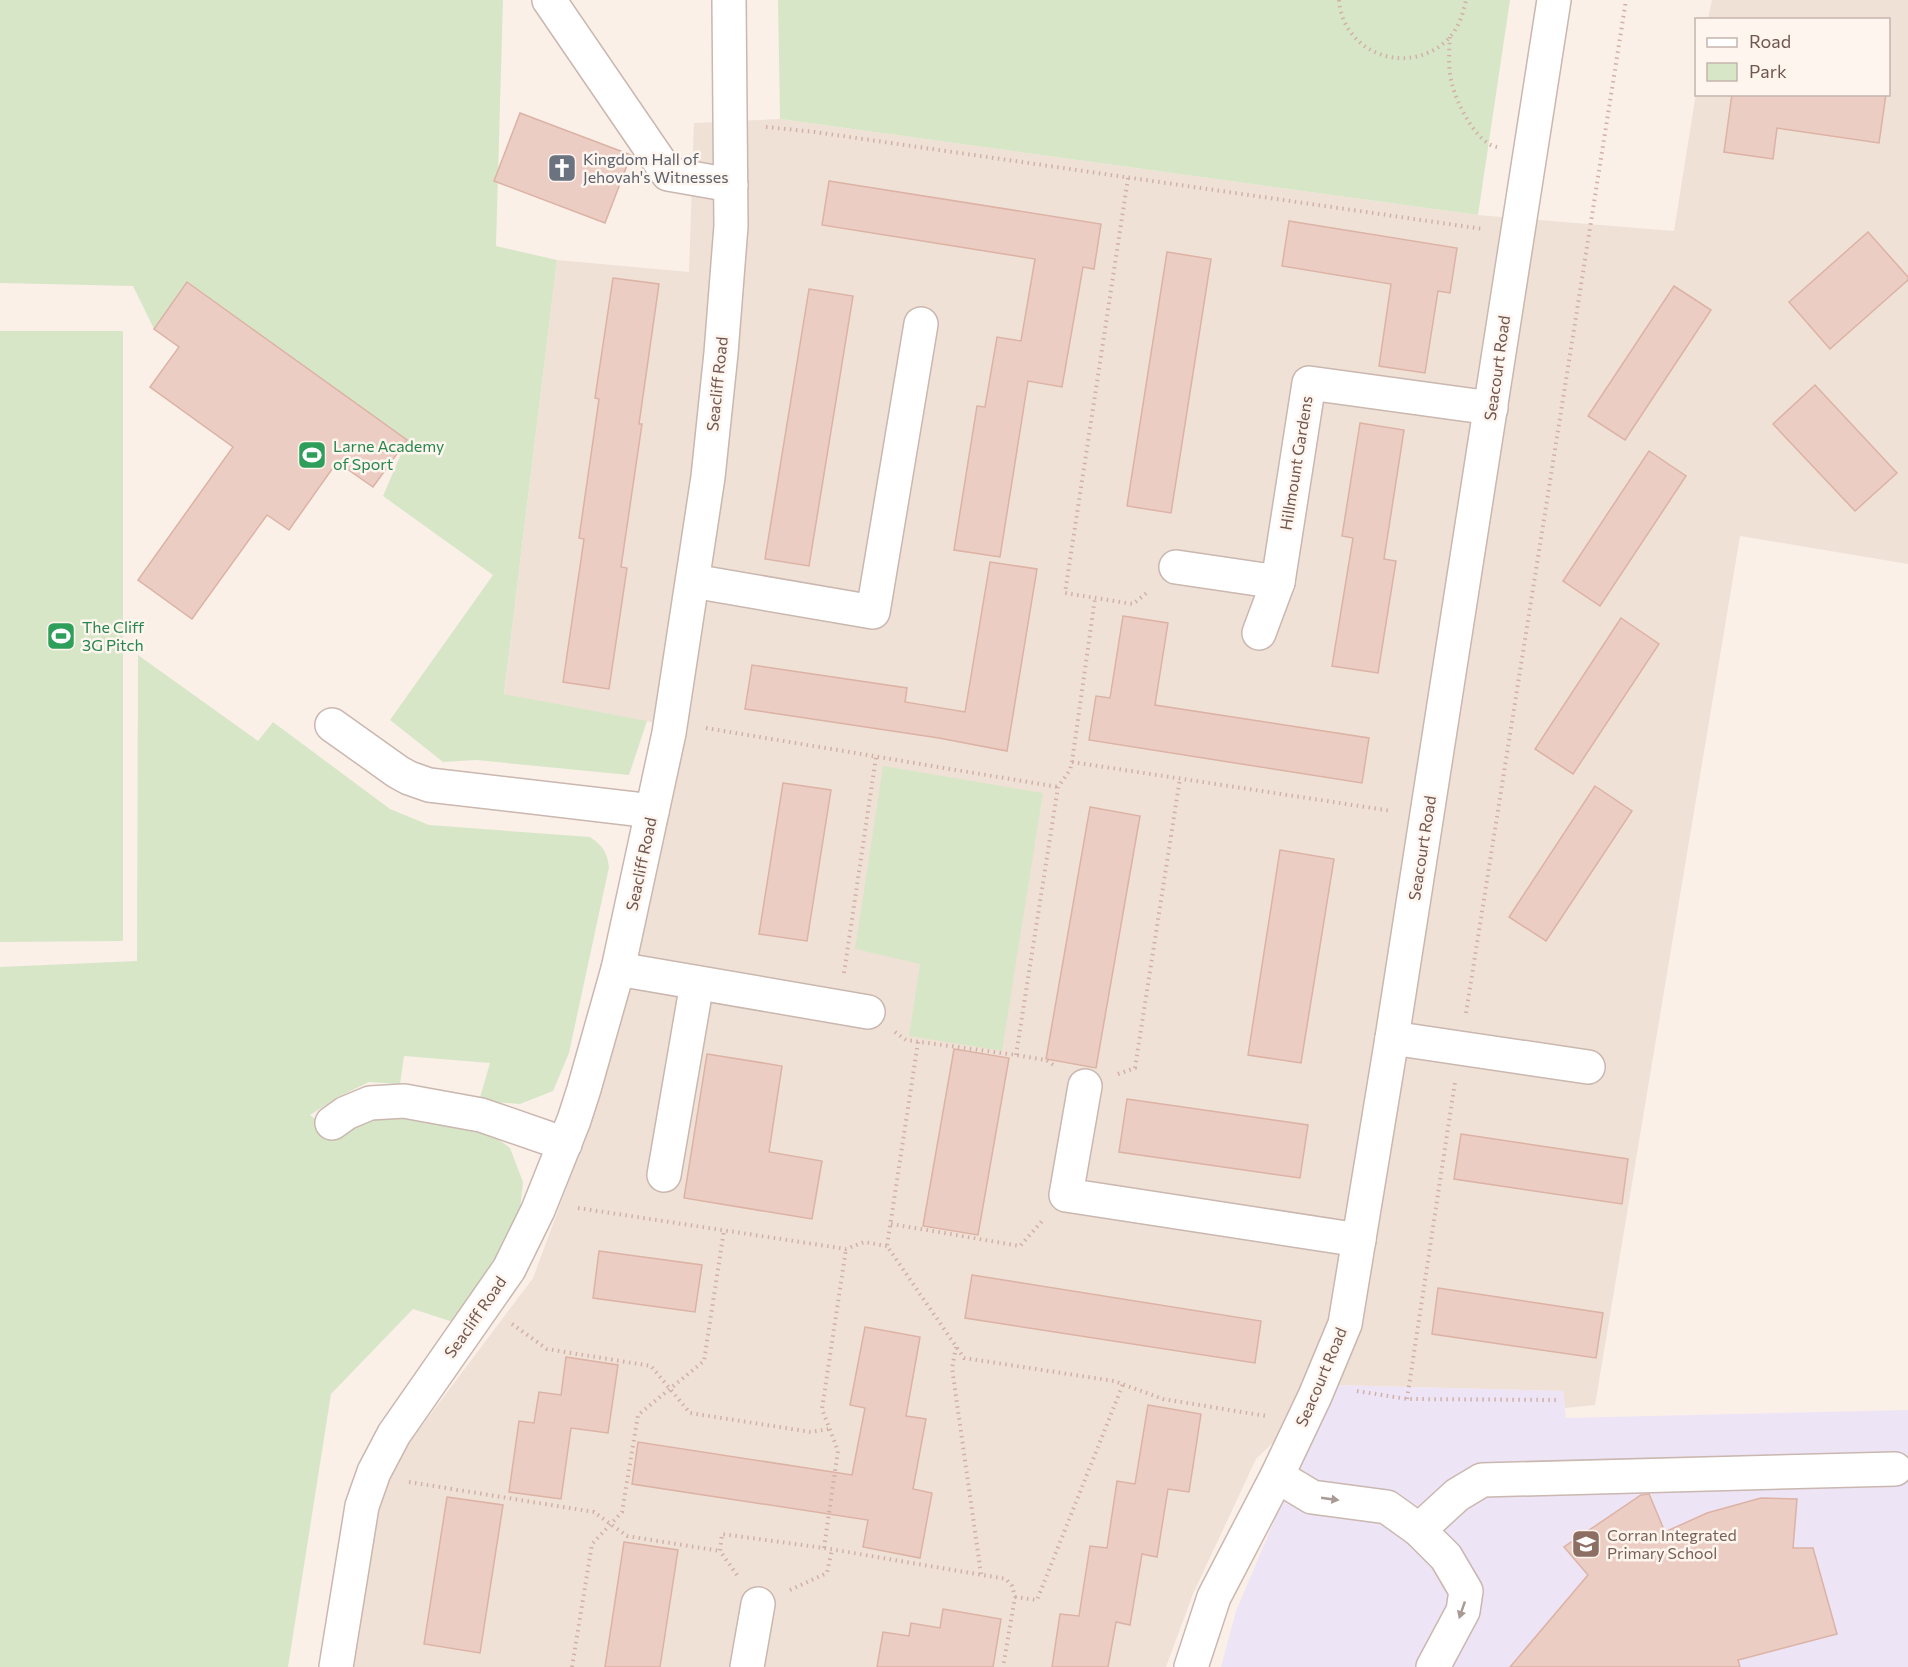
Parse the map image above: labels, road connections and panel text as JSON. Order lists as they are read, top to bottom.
{
  "streets": {
    "street": ["Seacourt Road", "Seacliff Road", "Hillmount Gardens"]
  },
  "crossings": [
    ["Seacourt Road", "Hillmount Gardens"]
  ],
  "places": {
    "church": ["Kingdom Hall of Jehovah's Witnesses"],
    "sports": ["Larne Academy of Sport", "The Cliff 3G Pitch"],
    "school or university": ["Corran Integrated Primary School"]
  },
  "legend": ["Road", "Park"]
}
